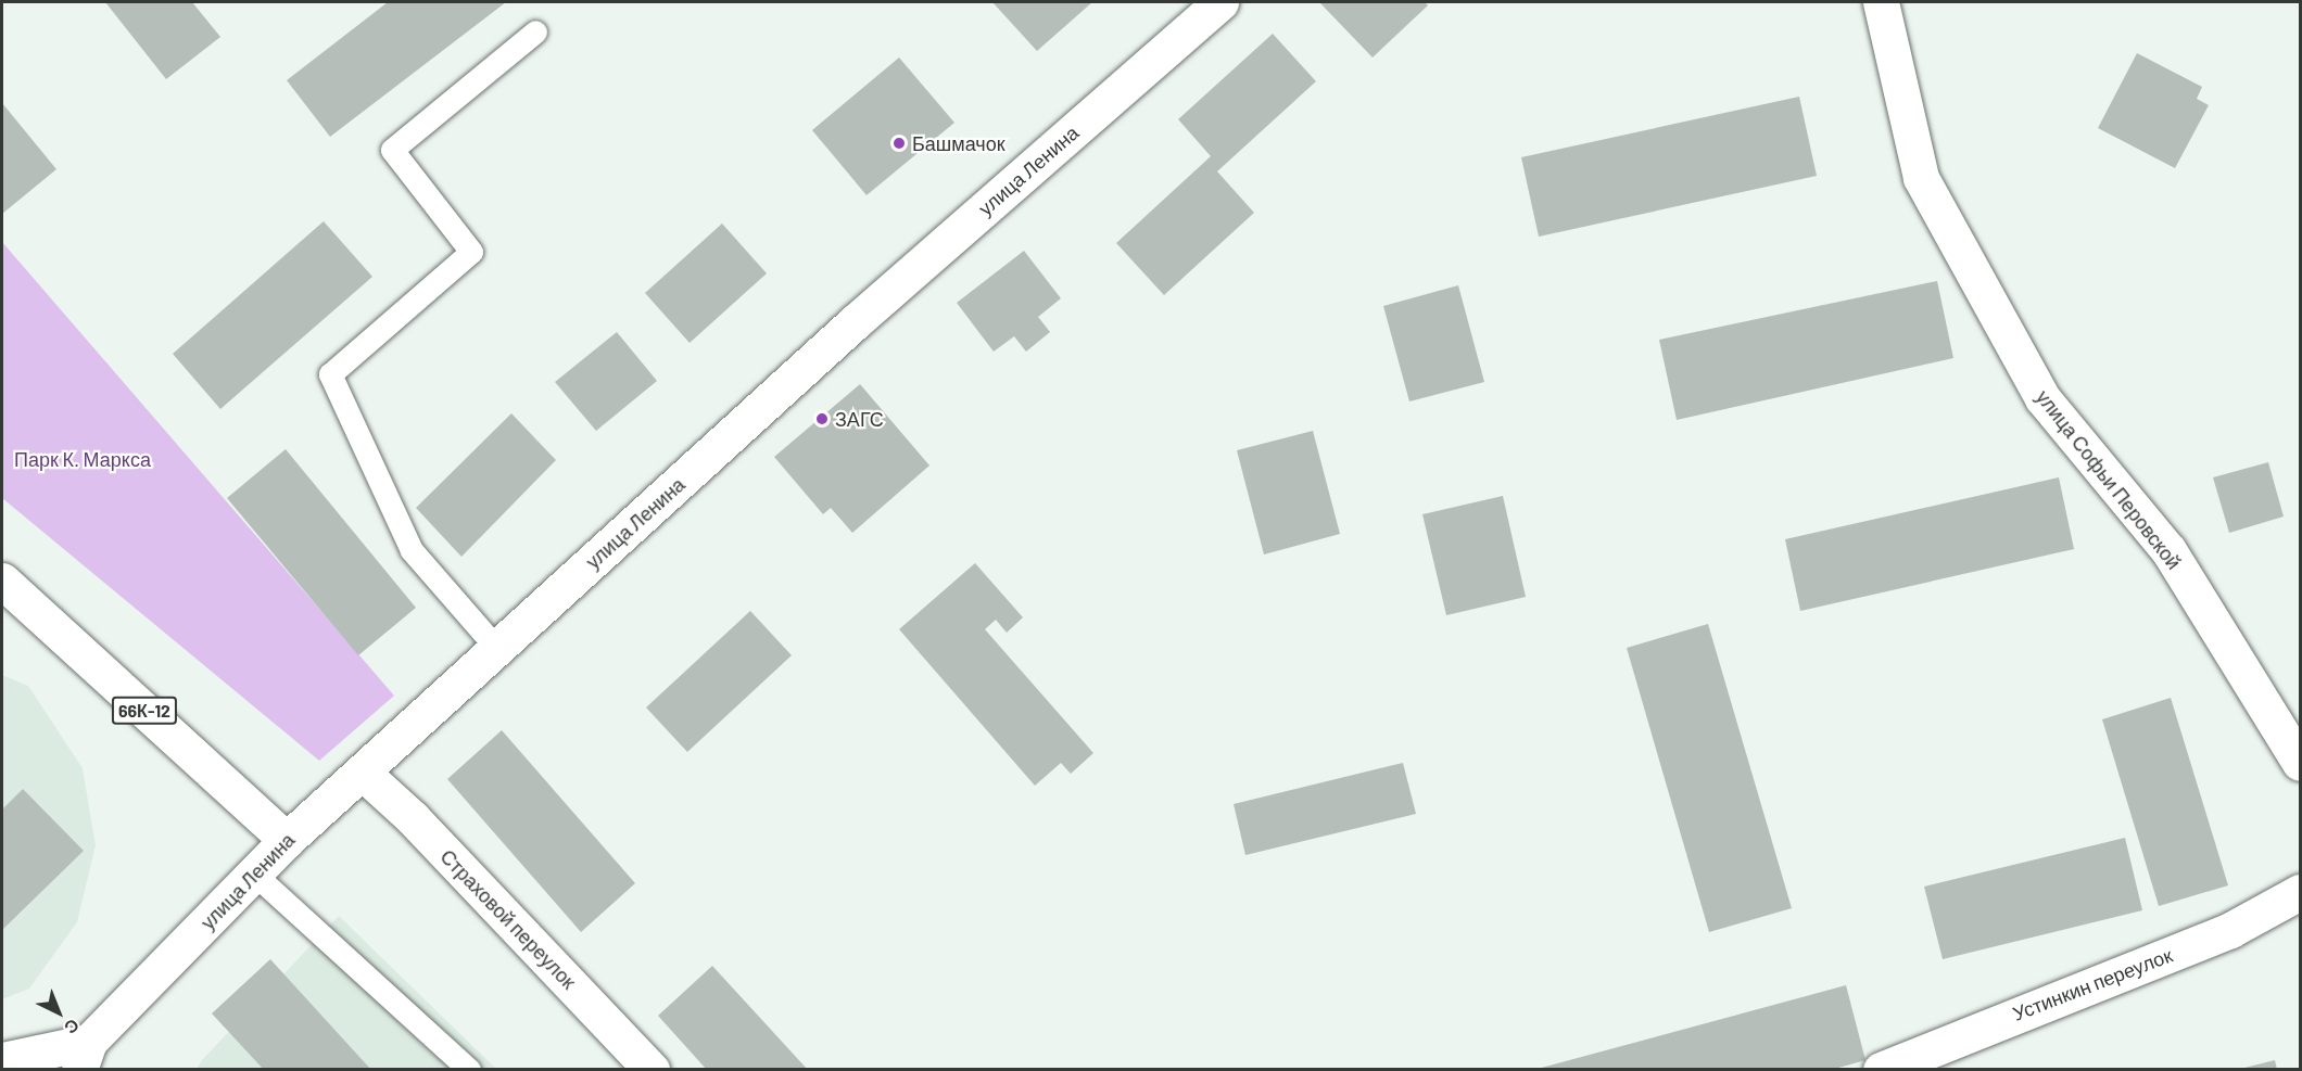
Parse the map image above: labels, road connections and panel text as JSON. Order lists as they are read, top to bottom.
{
  "streets": {
    "street": [
      "улица Ленина",
      "улица Софьи Перовской",
      "66К-12",
      "Страховой переулок",
      "Устинкин переулок"
    ]
  },
  "crossings": [
    ["улица Ленина", "66К-12"],
    ["улица Ленина", "Страховой переулок"]
  ],
  "parks": ["Парк К. Маркса"],
  "places": ["Башмачок", "ЗАГС"],
  "north": "bottom right"
}
